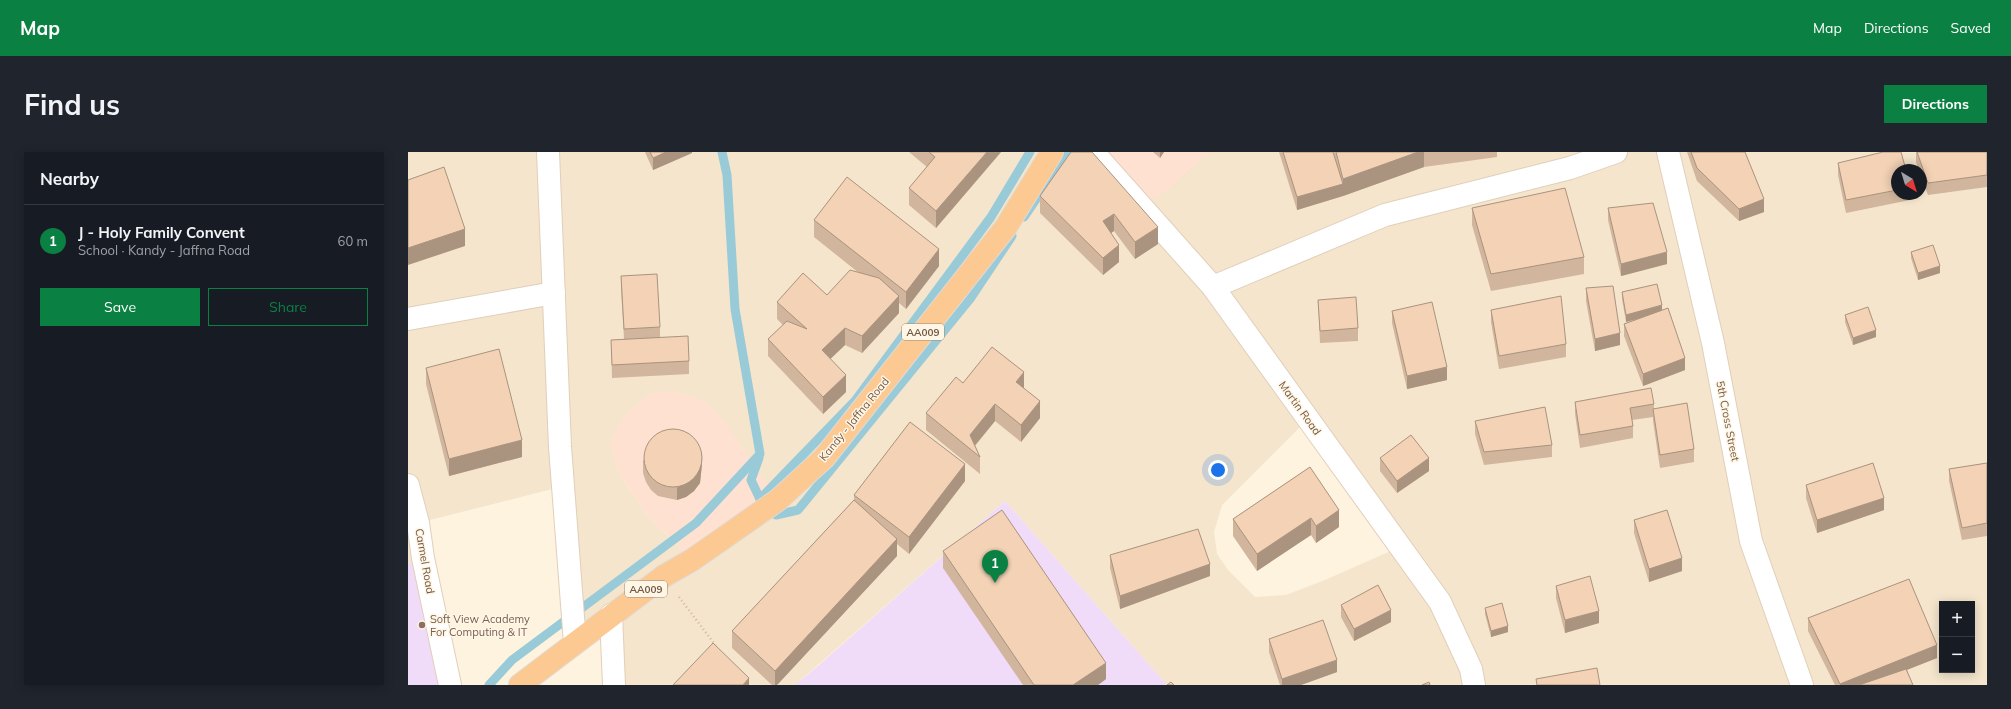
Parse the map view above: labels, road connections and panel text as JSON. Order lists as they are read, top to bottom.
{
  "streets": {
    "highway": ["AA009", "Kandy - Jaffna Road"],
    "street": ["Martin Road", "5th Cross Street", "Carmel Road"]
  },
  "places": ["Soft View Academy For Computing & IT"],
  "north": "bottom right",
  "page": {
    "header": "Map",
    "nav": ["Map", "Directions", "Saved"],
    "buttons": [
      "Directions",
      ["Save", "Share"]
    ],
    "title": "Find us",
    "heading": "Nearby",
    "list": [
      {
        "mark": "1",
        "name": "J - Holy Family Convent",
        "note": "School · Kandy - Jaffna Road",
        "value": "60 m"
      }
    ],
    "pins": "1",
    "map_buttons": ["+", "−"]
  }
}
